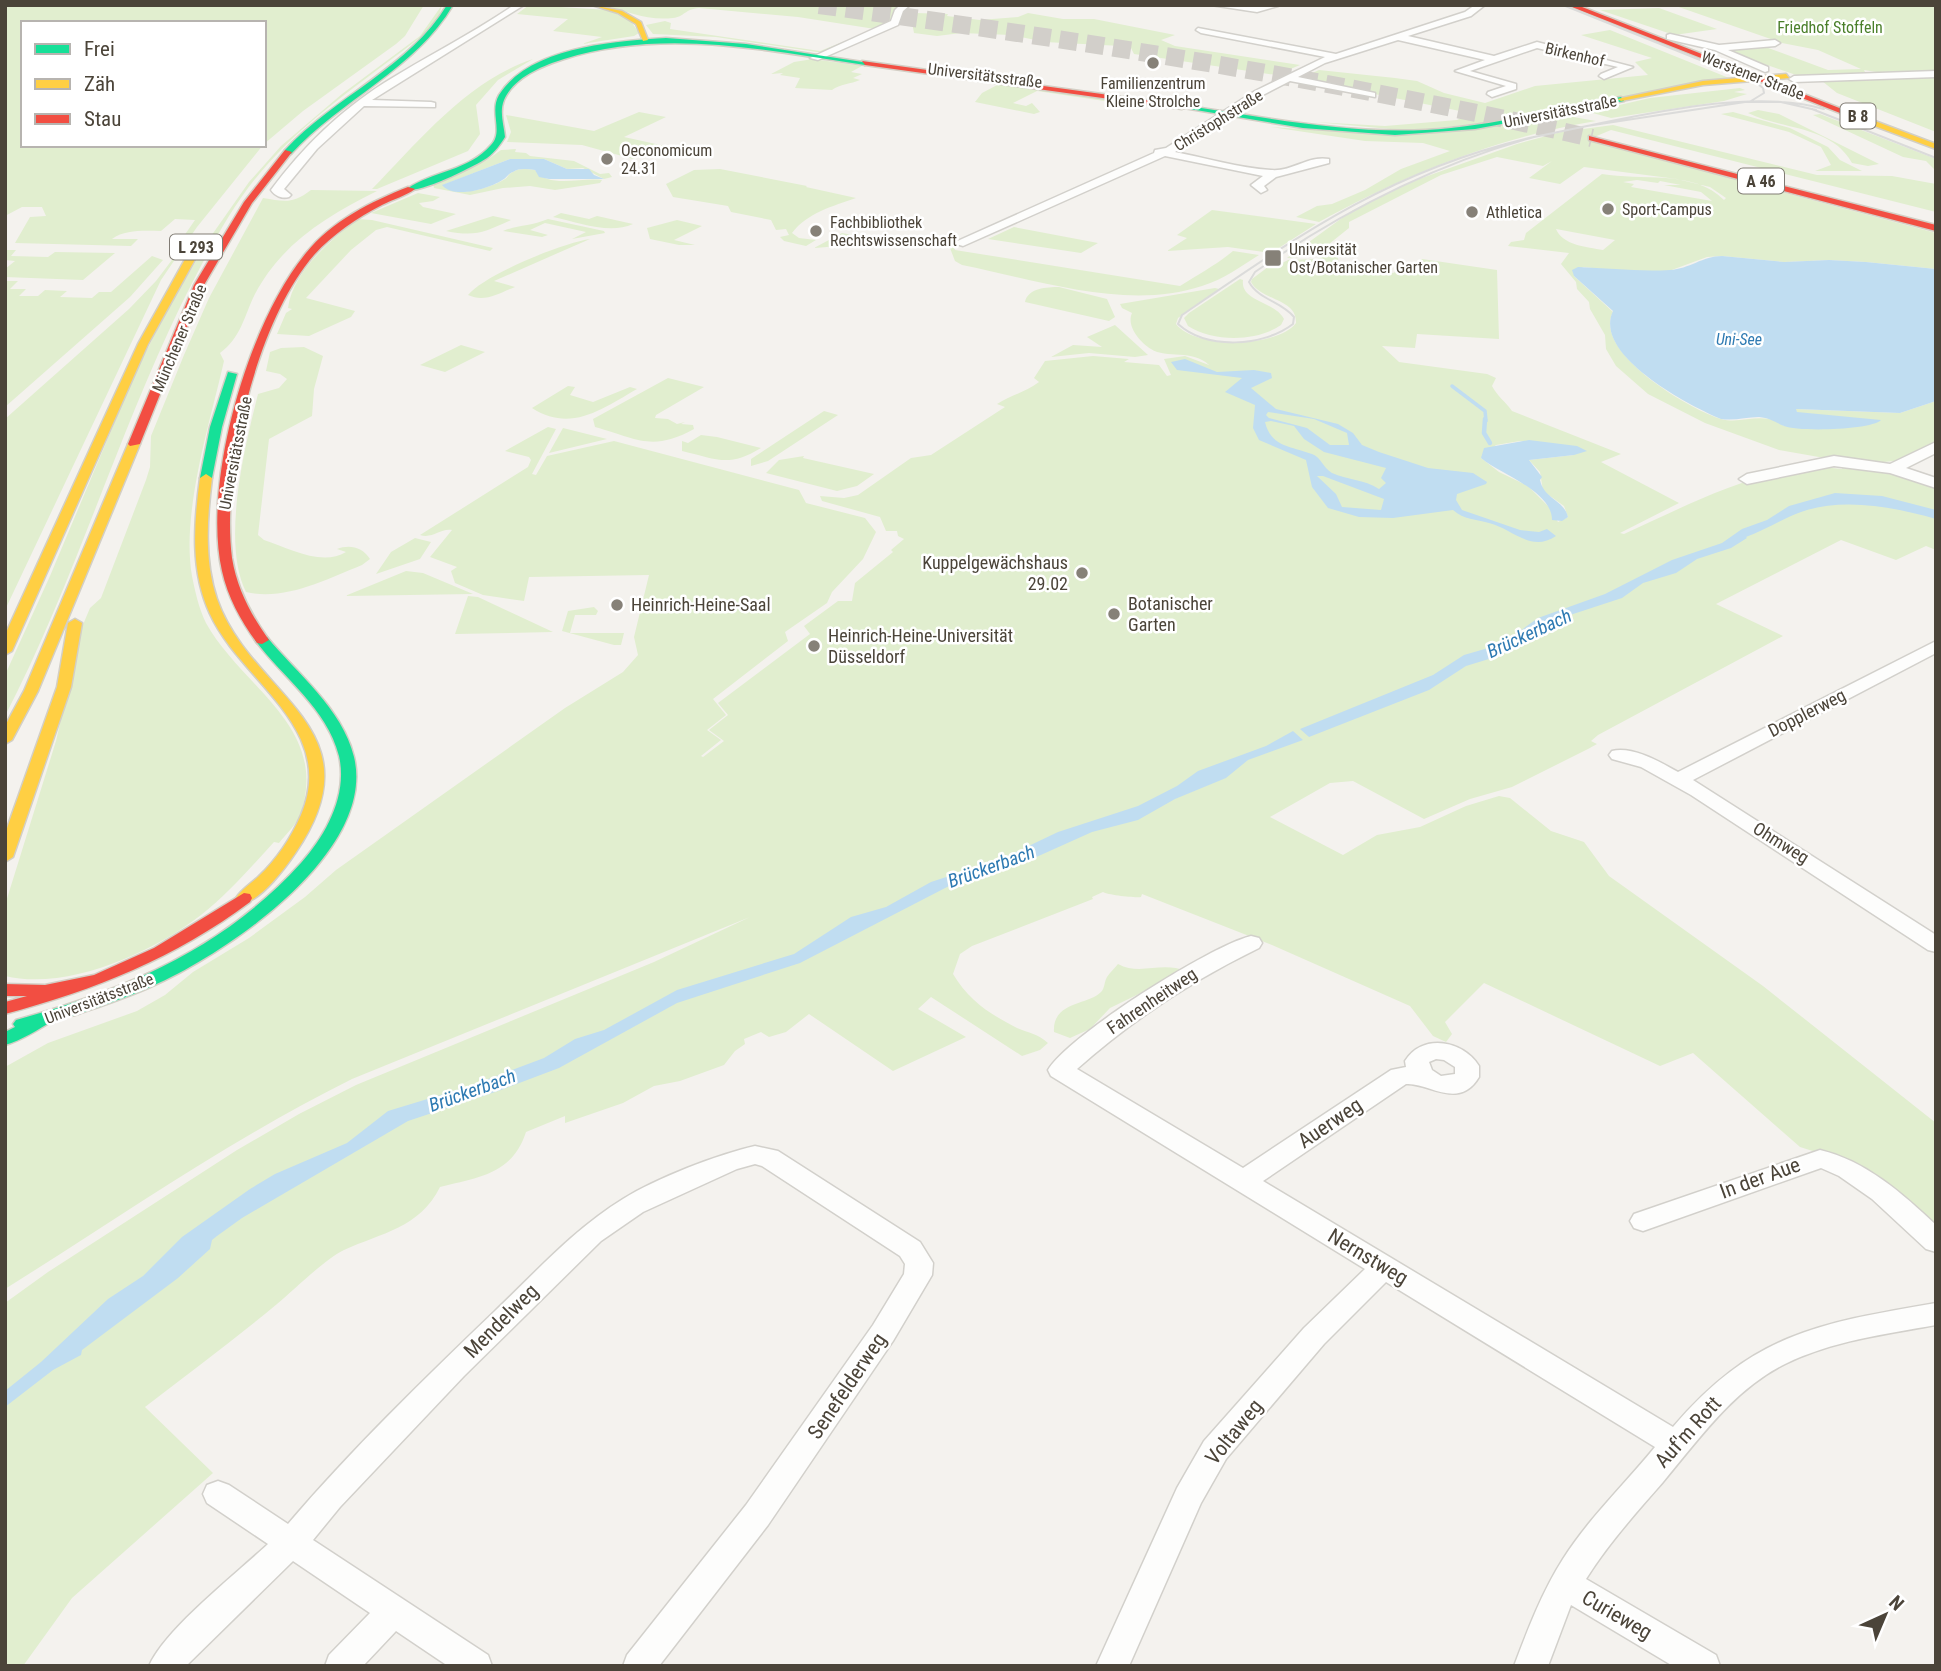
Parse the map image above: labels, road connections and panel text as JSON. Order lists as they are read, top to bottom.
{
  "streets": {
    "main road": [
      "Universitätsstraße",
      "Werstener Straße",
      "B 8",
      "A 46",
      "L 293",
      "Münchener Straße"
    ],
    "street": [
      "Birkenhof",
      "Christophstraße",
      "Dopplerweg",
      "Ohmweg",
      "Fahrenheitweg",
      "Auerweg",
      "In der Aue",
      "Nernstweg",
      "Mendelweg",
      "Senefelderweg",
      "Voltaweg",
      "Auf'm Rott",
      "Curieweg"
    ]
  },
  "crossings": [
    ["Universitätsstraße", "Werstener Straße"],
    ["Universitätsstraße", "Christophstraße"],
    ["Dopplerweg", "Ohmweg"],
    ["Fahrenheitweg", "Nernstweg"],
    ["Auerweg", "Nernstweg"],
    ["Nernstweg", "Voltaweg"],
    ["Nernstweg", "Auf'm Rott"],
    ["Mendelweg", "Senefelderweg"],
    ["Auf'm Rott", "Curieweg"]
  ],
  "water": ["Uni-See", "Brückerbach"],
  "parks": ["Friedhof Stoffeln"],
  "places": {
    "other": [
      "Familienzentrum Kleine Strolche",
      "Oeconomicum 24.31",
      "Sport-Campus",
      "Athletica",
      "Fachbibliothek Rechtswissenschaft",
      "Kuppelgewächshaus 29.02",
      "Heinrich-Heine-Saal",
      "Botanischer Garten",
      "Heinrich-Heine-Universität Düsseldorf"
    ],
    "transit": ["Universität Ost/Botanischer Garten"]
  },
  "legend": ["Frei", "Zäh", "Stau"],
  "north": "top right"
}
